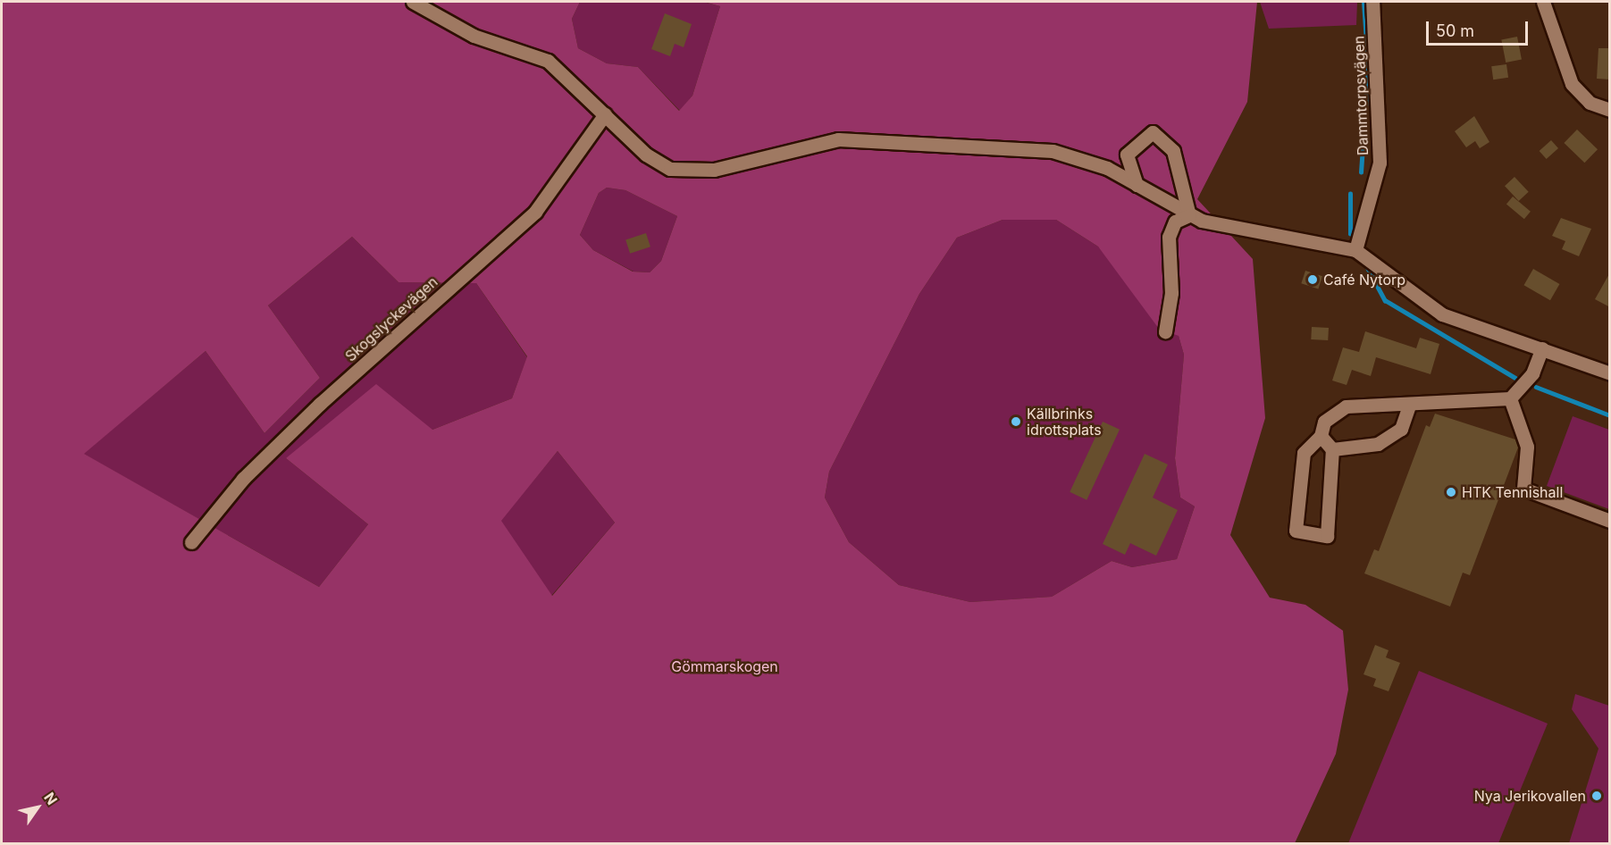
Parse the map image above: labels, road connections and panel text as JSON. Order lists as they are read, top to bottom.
{
  "streets": {
    "street": ["Dammtorpsvägen", "Skogslyckevägen"]
  },
  "parks": ["Gömmarskogen"],
  "places": [
    "Café Nytorp",
    "Källbrinks idrottsplats",
    "HTK Tennishall",
    "Nya Jerikovallen"
  ],
  "scale_bar": "50 m",
  "north": "top right"
}
